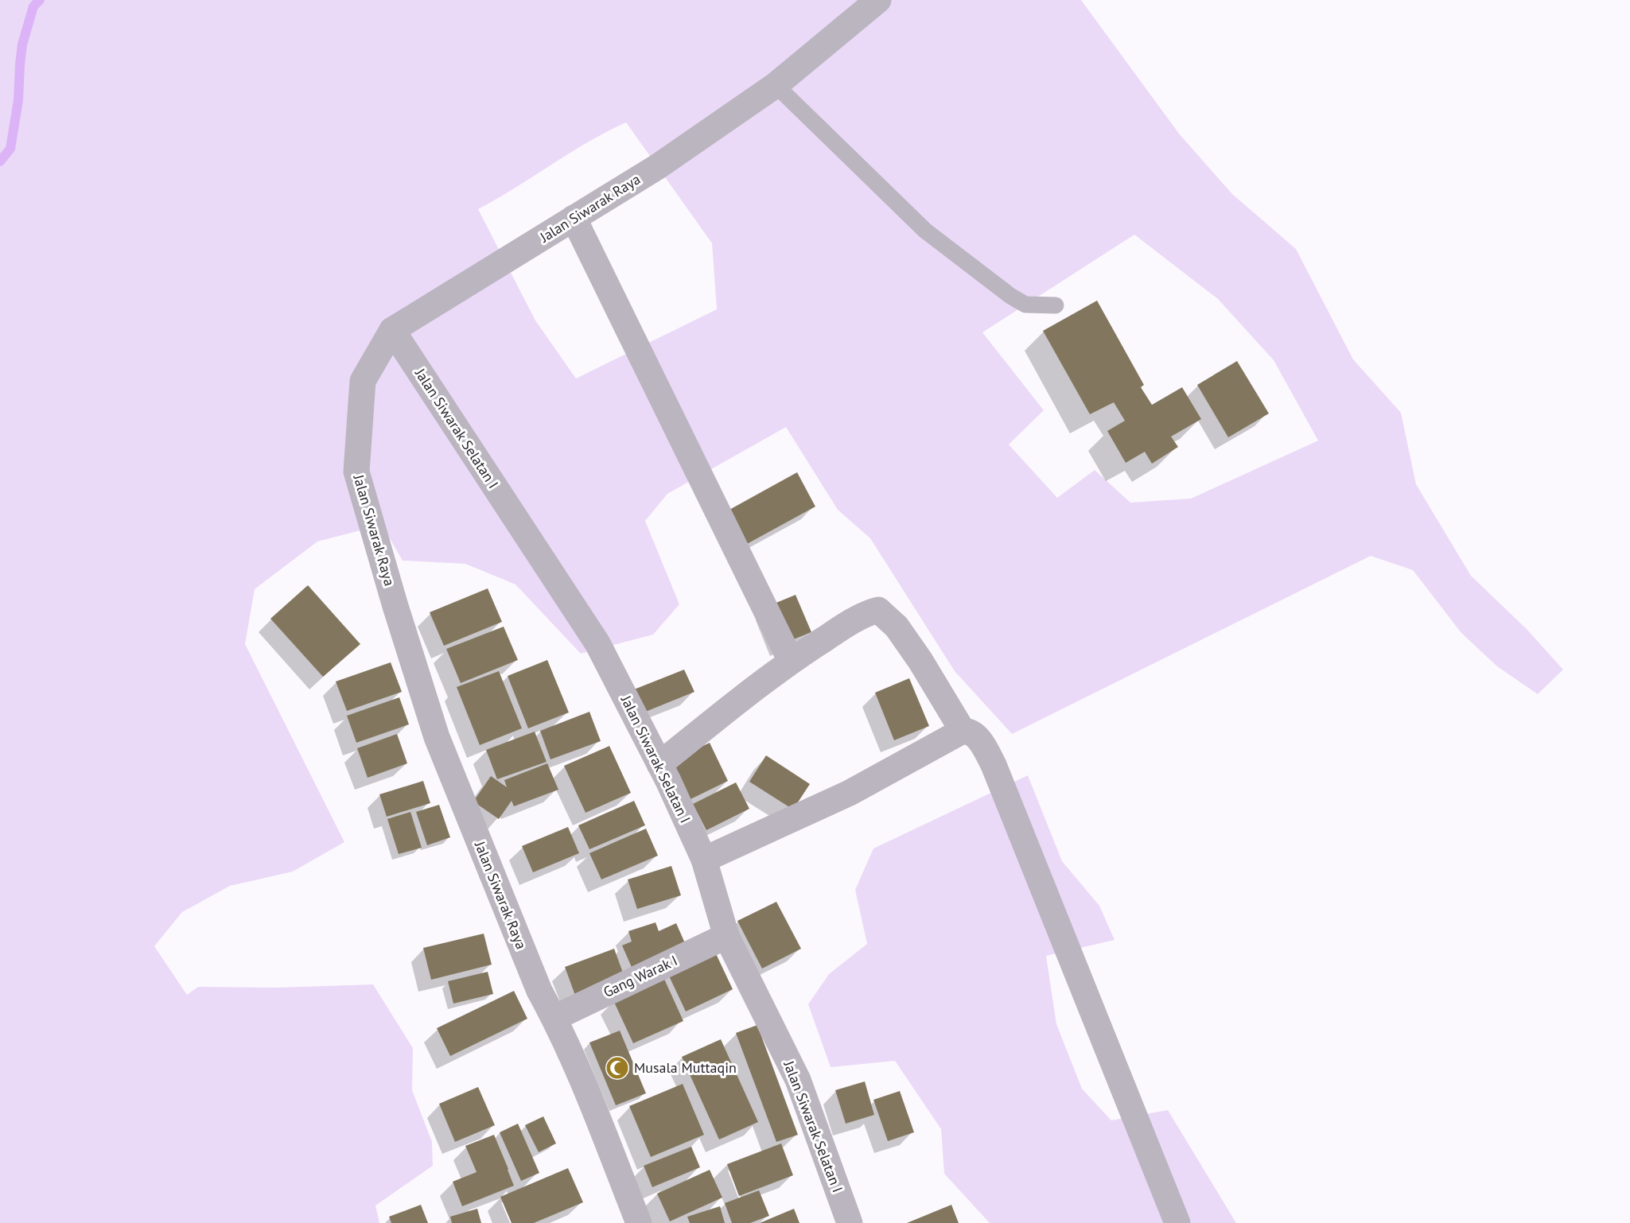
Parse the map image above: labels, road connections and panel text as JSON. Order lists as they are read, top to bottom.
{
  "streets": {
    "street": ["Jalan Siwarak Raya", "Jalan Siwarak Selatan I", "Gang Warak I"]
  },
  "crossings": [
    ["Jalan Siwarak Raya", "Jalan Siwarak Selatan I"],
    ["Jalan Siwarak Raya", "Gang Warak I"],
    ["Jalan Siwarak Selatan I", "Gang Warak I"]
  ],
  "places": {
    "mosque": ["Musala Muttaqin"]
  }
}
